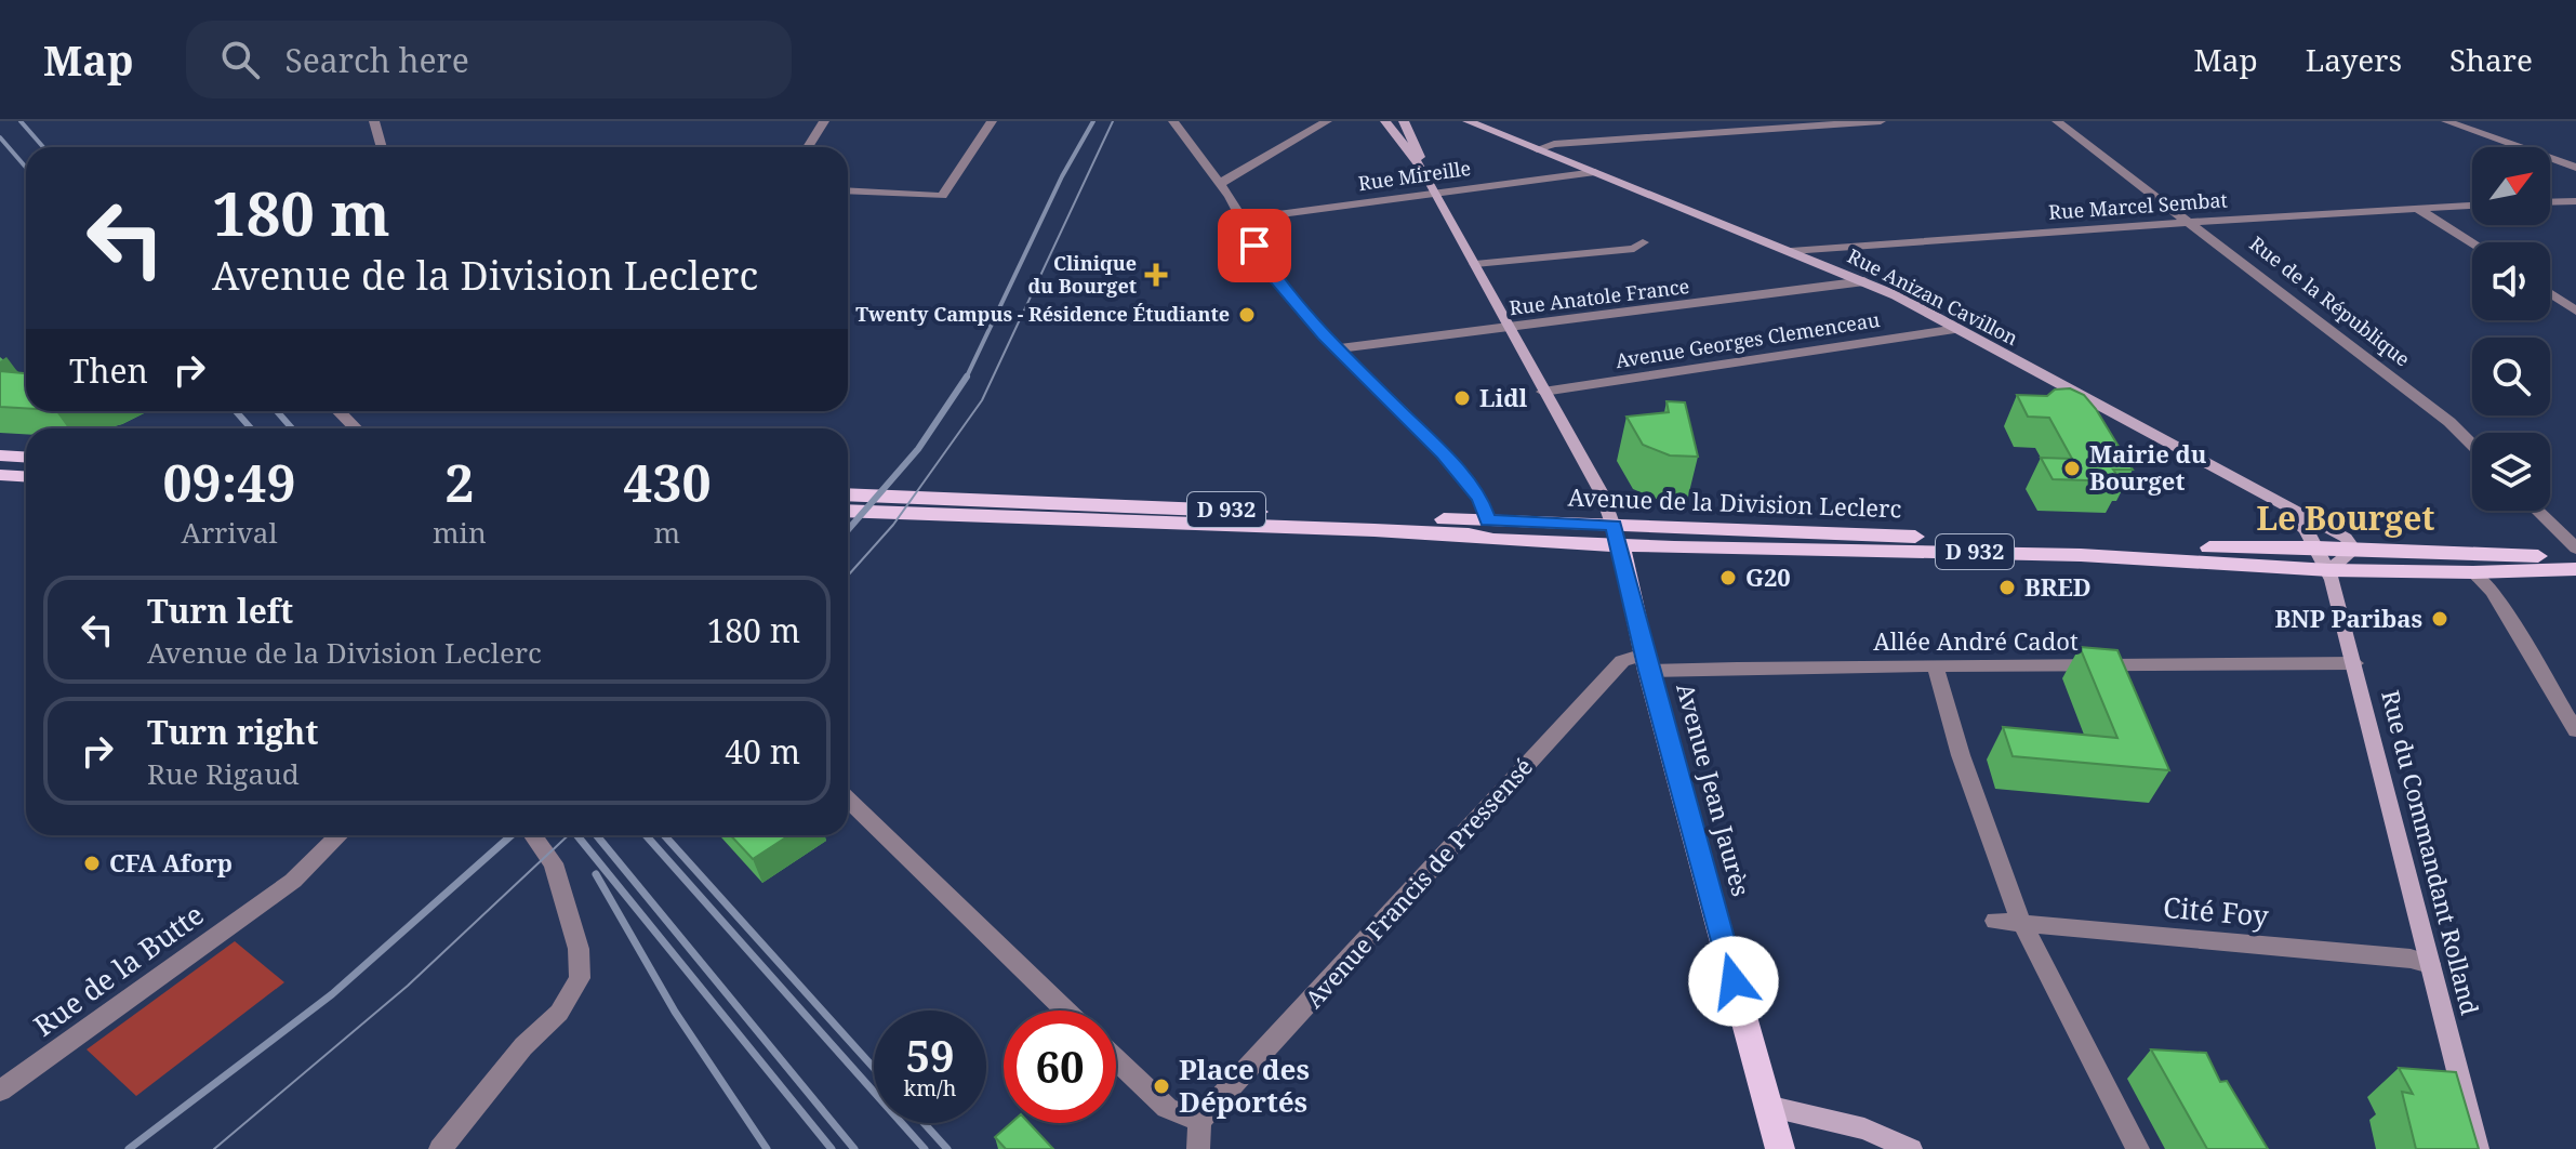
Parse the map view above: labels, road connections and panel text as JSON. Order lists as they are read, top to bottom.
{
  "streets": {
    "main road": ["Avenue de la Division Leclerc", "D 932", "Avenue Jean Jaurès"],
    "street": [
      "Rue Mireille",
      "Rue Marcel Sembat",
      "Rue Anatole France",
      "Rue Anizan Cavillon",
      "Rue de la République",
      "Avenue Georges Clemenceau",
      "Allée André Cadot",
      "Rue du Commandant Rolland",
      "Avenue Francis de Pressensé",
      "Cité Foy",
      "Rue de la Butte"
    ]
  },
  "crossings": [
    ["Rue Mireille", "Rue Anizan Cavillon"],
    ["Rue Marcel Sembat", "Rue Anizan Cavillon"],
    ["Rue Marcel Sembat", "Rue de la République"],
    ["Rue Anatole France", "Rue Anizan Cavillon"],
    ["Rue Anizan Cavillon", "Avenue Georges Clemenceau"],
    ["Rue Anizan Cavillon", "Avenue de la Division Leclerc"],
    ["Rue Anizan Cavillon", "Rue du Commandant Rolland"],
    ["Avenue de la Division Leclerc", "Avenue Jean Jaurès"],
    ["Avenue de la Division Leclerc", "Rue du Commandant Rolland"],
    ["Allée André Cadot", "Avenue Jean Jaurès"],
    ["Allée André Cadot", "Rue du Commandant Rolland"],
    ["Allée André Cadot", "Avenue Francis de Pressensé"],
    ["Avenue Jean Jaurès", "Avenue Francis de Pressensé"],
    ["Rue du Commandant Rolland", "Cité Foy"]
  ],
  "districts": ["Le Bourget"],
  "places": {
    "health": ["Clinique du Bourget"],
    "other": [
      "Twenty Campus - Résidence Étudiante",
      "Lidl",
      "Mairie du Bourget",
      "G20",
      "BRED",
      "BNP Paribas",
      "CFA Aforp",
      "Place des Déportés"
    ]
  },
  "north": "top right",
  "page": {
    "header": "Map",
    "search": "Search here",
    "nav": ["Map", "Layers", "Share"],
    "turn": ["180 m", "Avenue de la Division Leclerc"],
    "then": "Then",
    "eta": [
      "09:49",
      "Arrival",
      "2",
      "min",
      "430",
      "m"
    ],
    "list": [
      {
        "name": "Turn left",
        "note": "Avenue de la Division Leclerc",
        "value": "180 m"
      },
      {
        "name": "Turn right",
        "note": "Rue Rigaud",
        "value": "40 m"
      }
    ],
    "speed": "59 km/h",
    "limit": "60"
  }
}
